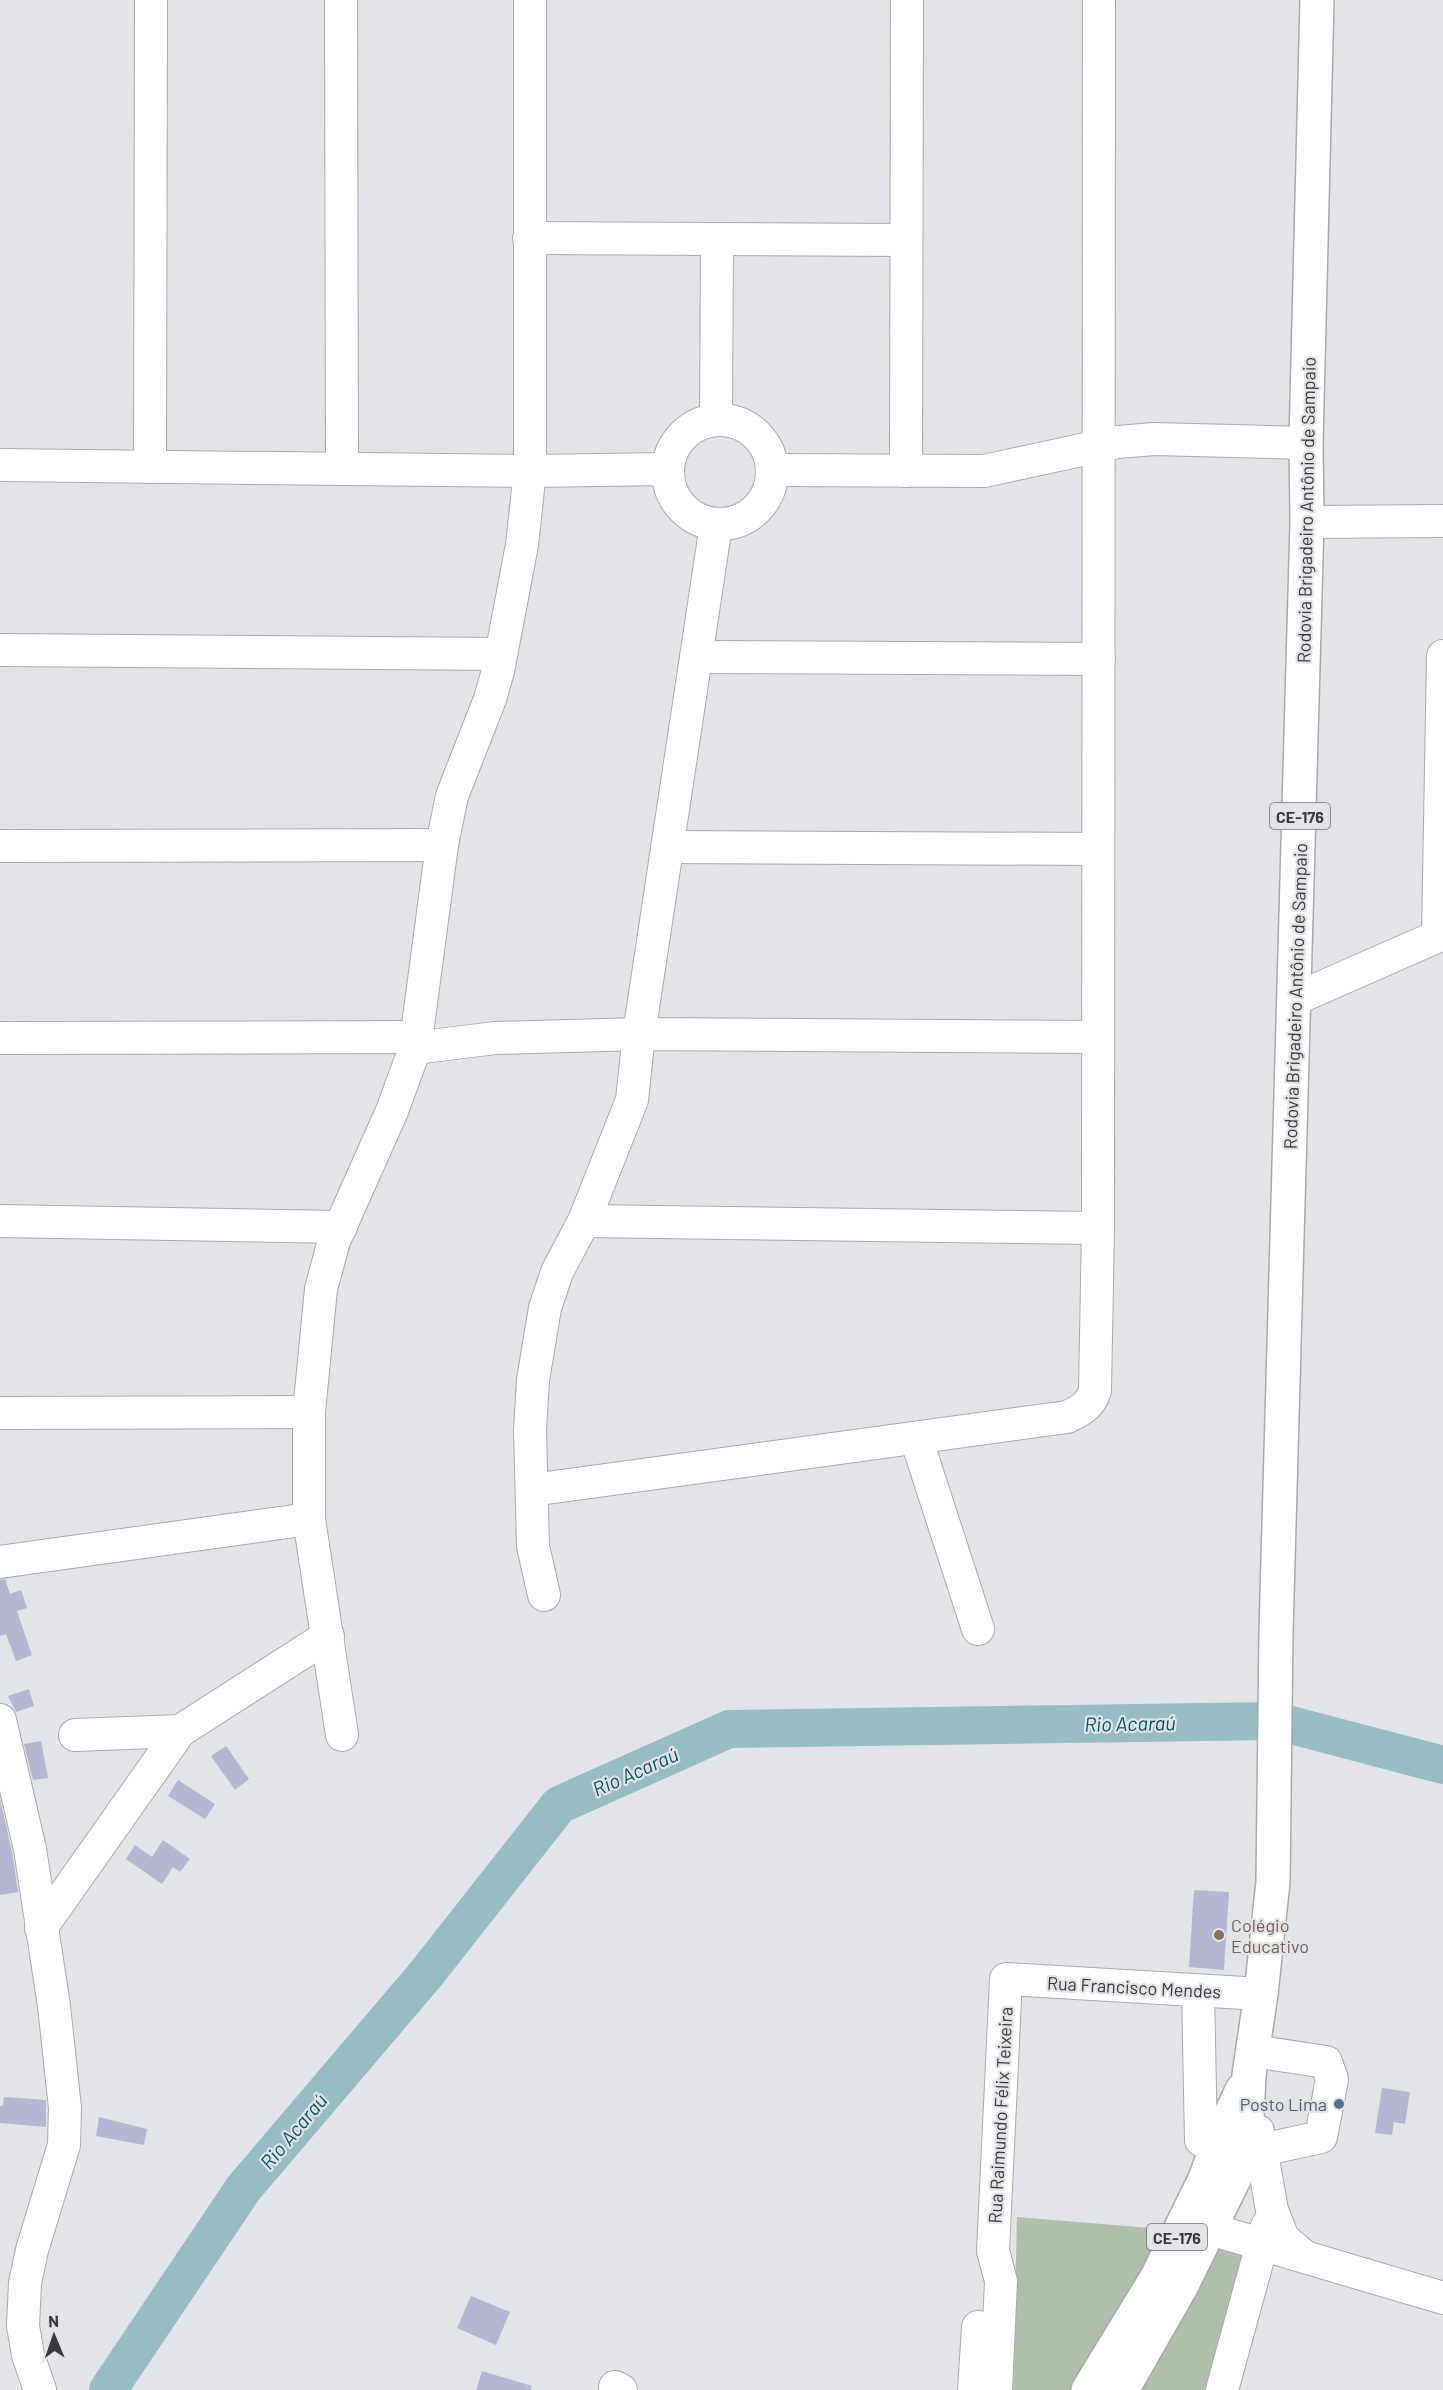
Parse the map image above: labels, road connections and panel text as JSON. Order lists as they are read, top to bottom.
{
  "streets": {
    "main road": ["Rodovia Brigadeiro Antônio de Sampaio", "CE-176"],
    "street": ["Rua Francisco Mendes", "Rua Raimundo Félix Teixeira"]
  },
  "crossings": [
    ["Rodovia Brigadeiro Antônio de Sampaio", "CE-176"],
    ["Rodovia Brigadeiro Antônio de Sampaio", "Rua Francisco Mendes"],
    ["CE-176", "Rua Francisco Mendes"],
    ["Rua Francisco Mendes", "Rua Raimundo Félix Teixeira"]
  ],
  "water": ["Rio Acaraú"],
  "places": ["Colégio Educativo", "Posto Lima"],
  "north": "top"
}
